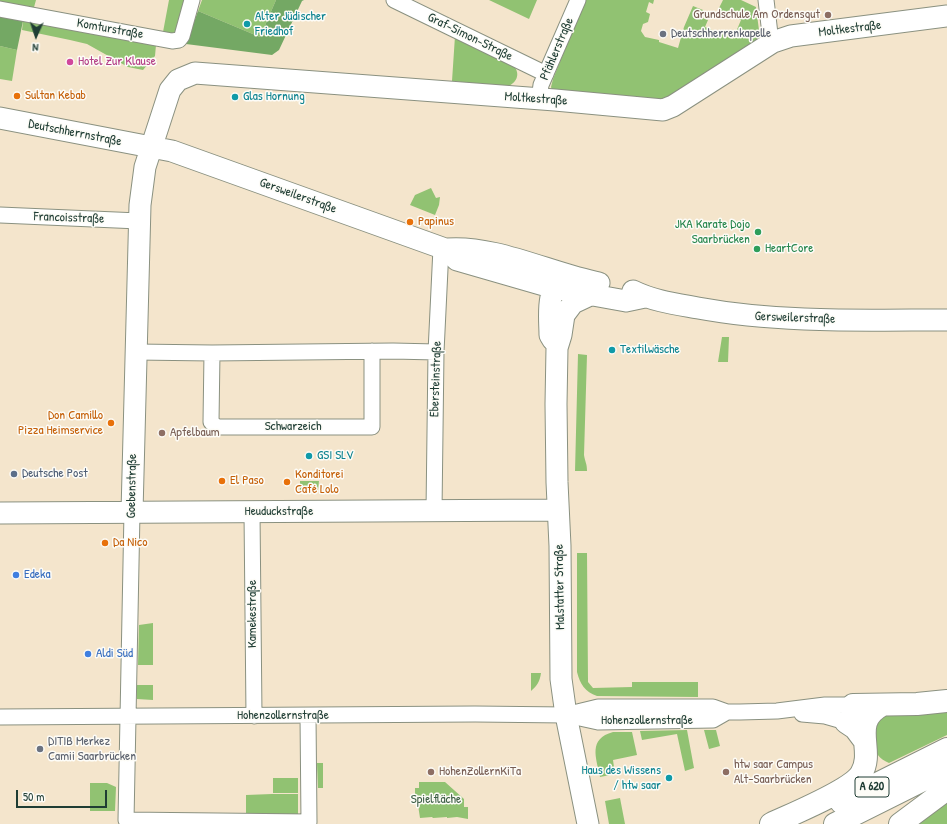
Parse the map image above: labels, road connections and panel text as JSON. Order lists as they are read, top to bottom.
{
  "streets": {
    "highway": ["A 620"],
    "street": [
      "Komturstraße",
      "Moltkestraße",
      "Graf-Simon-Straße",
      "Pfählerstraße",
      "Deutschherrnstraße",
      "Gersweilerstraße",
      "Francoisstraße",
      "Ebersteinstraße",
      "Schwarzeich",
      "Goebenstraße",
      "Heuduckstraße",
      "Malstatter Straße",
      "Kamekestraße",
      "Hohenzollernstraße"
    ]
  },
  "crossings": [
    ["Moltkestraße", "Pfählerstraße"],
    ["Moltkestraße", "Deutschherrnstraße"],
    ["Moltkestraße", "Gersweilerstraße"],
    ["Moltkestraße", "Goebenstraße"],
    ["Graf-Simon-Straße", "Pfählerstraße"],
    ["Deutschherrnstraße", "Gersweilerstraße"],
    ["Deutschherrnstraße", "Goebenstraße"],
    ["Gersweilerstraße", "Ebersteinstraße"],
    ["Gersweilerstraße", "Goebenstraße"],
    ["Gersweilerstraße", "Malstatter Straße"],
    ["Francoisstraße", "Goebenstraße"],
    ["Ebersteinstraße", "Heuduckstraße"],
    ["Goebenstraße", "Heuduckstraße"],
    ["Goebenstraße", "Hohenzollernstraße"],
    ["Heuduckstraße", "Malstatter Straße"],
    ["Heuduckstraße", "Kamekestraße"],
    ["Malstatter Straße", "Hohenzollernstraße"],
    ["Kamekestraße", "Hohenzollernstraße"]
  ],
  "parks": ["Spielfläche"],
  "places": [
    "Grundschule Am Ordensgut",
    "Alter Jüdischer Friedhof",
    "Deutschherrenkapelle",
    "Hotel Zur Klause",
    "Sultan Kebab",
    "Glas Hornung",
    "Papinus",
    "JKA Karate Dojo Saarbrücken",
    "HeartCore",
    "Textilwäsche",
    "Don Camillo Pizza Heimservice",
    "Apfelbaum",
    "GSI SLV",
    "Deutsche Post",
    "El Paso",
    "Konditorei Café Lolo",
    "Da Nico",
    "Edeka",
    "Aldi Süd",
    "DITIB Merkez Camii Saarbrücken",
    "HohenZollernKiTa",
    "htw saar Campus Alt-Saarbrücken",
    "Haus des Wissens / htw saar"
  ],
  "scale_bar": "50 m",
  "north": "bottom"
}
